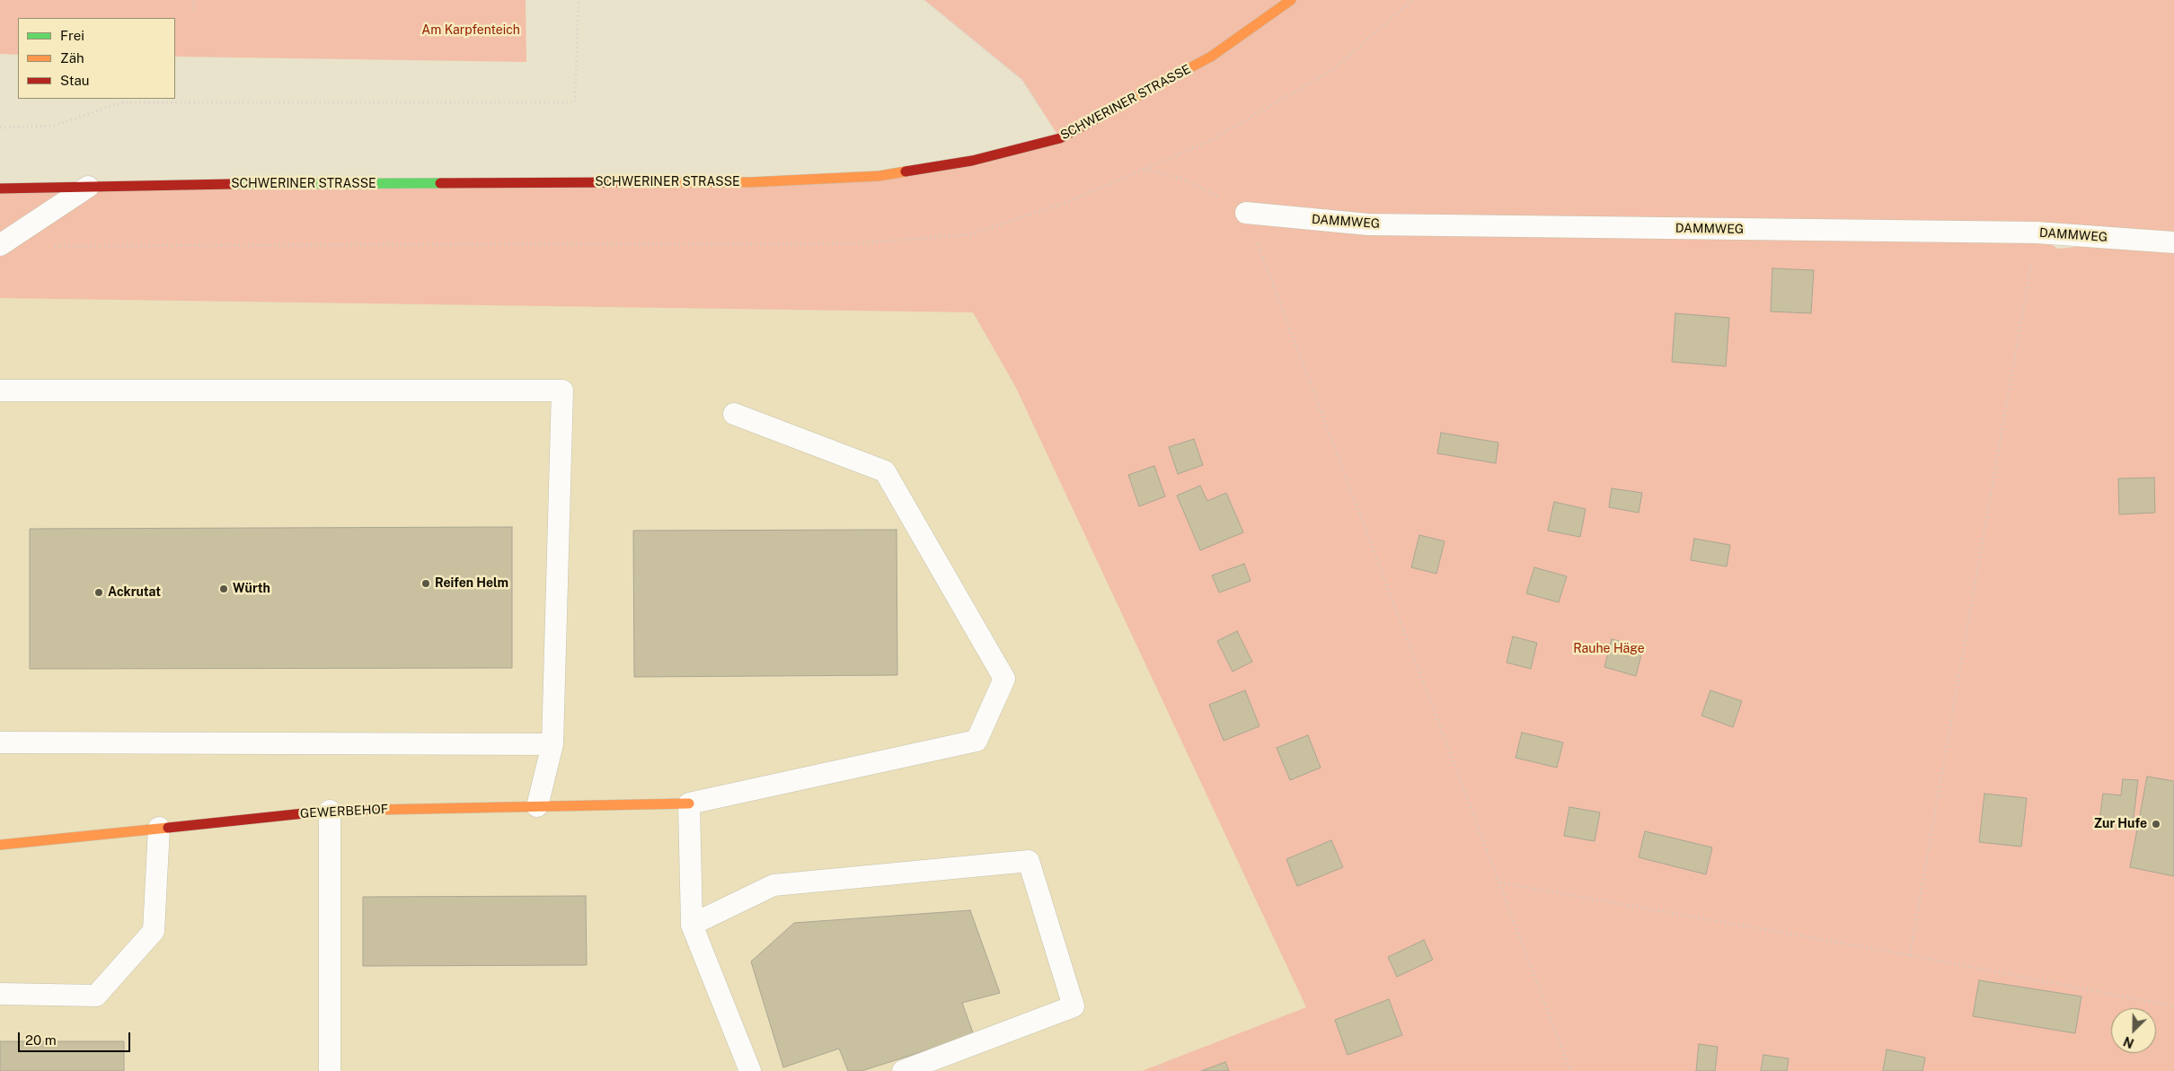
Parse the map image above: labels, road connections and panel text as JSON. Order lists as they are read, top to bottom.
{
  "streets": {
    "main road": ["SCHWERINER STRASSE", "GEWERBEHOF"],
    "lane": ["DAMMWEG"]
  },
  "parks": ["Am Karpfenteich", "Rauhe Häge"],
  "places": [
    "Reifen Helm",
    "Würth",
    "Ackrutat",
    "Zur Hufe"
  ],
  "legend": ["Frei", "Zäh", "Stau"],
  "scale_bar": "20 m",
  "north": "bottom left"
}
